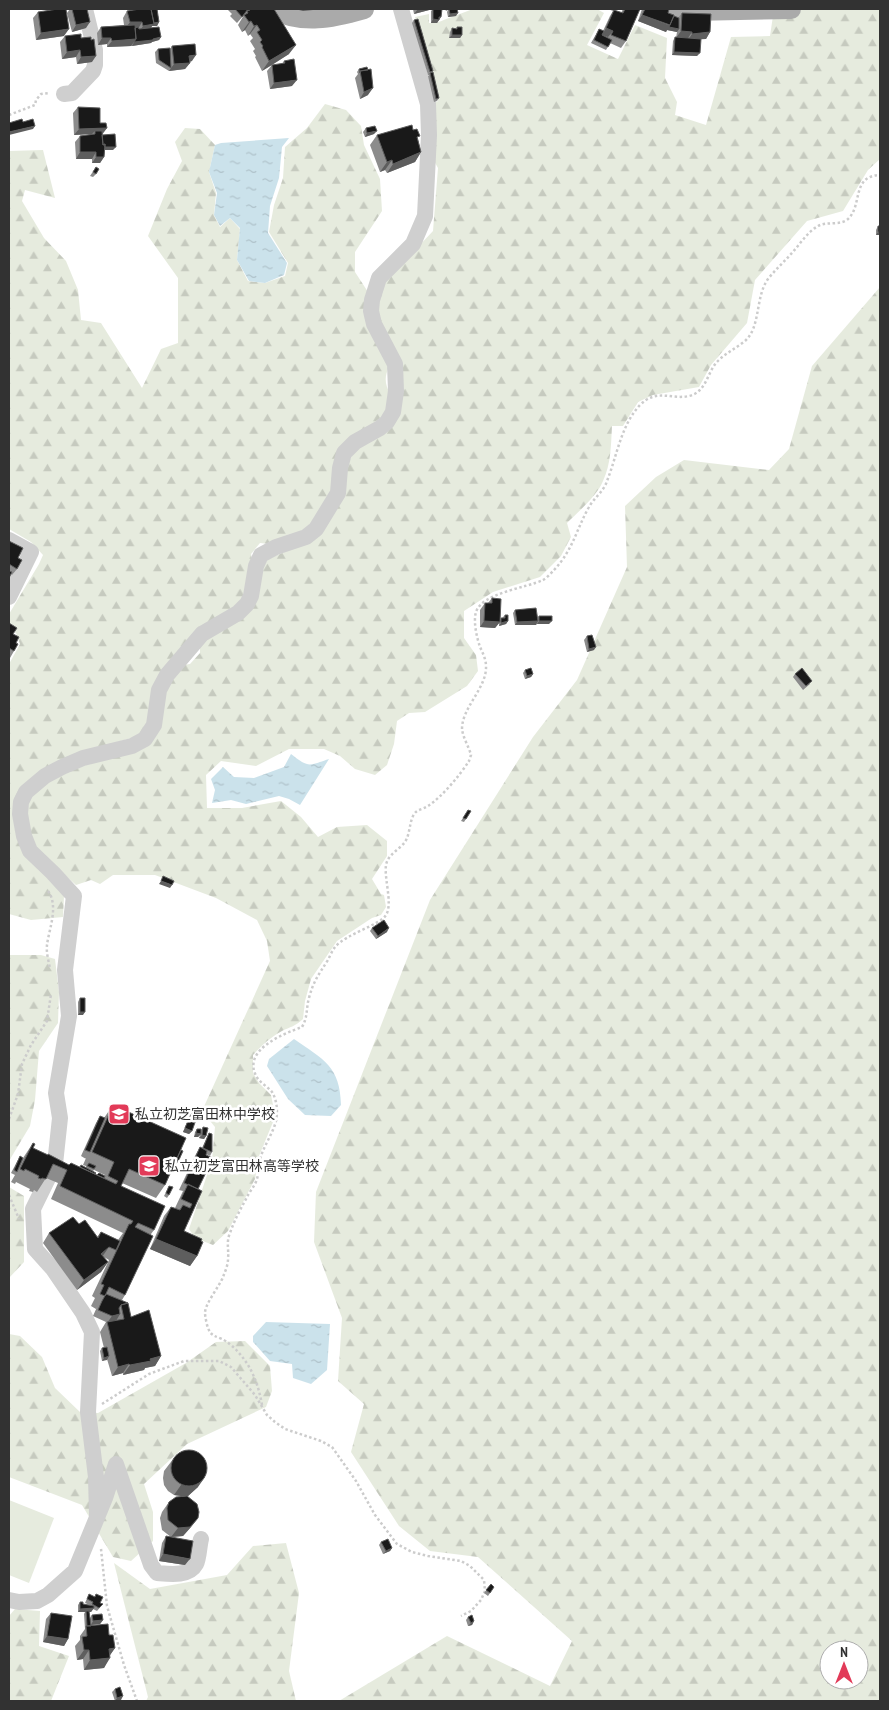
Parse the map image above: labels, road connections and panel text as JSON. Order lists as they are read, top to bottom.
{
  "places": {
    "school or university": ["私立初芝富田林中学校", "私立初芝富田林高等学校"]
  },
  "north": "top"
}
